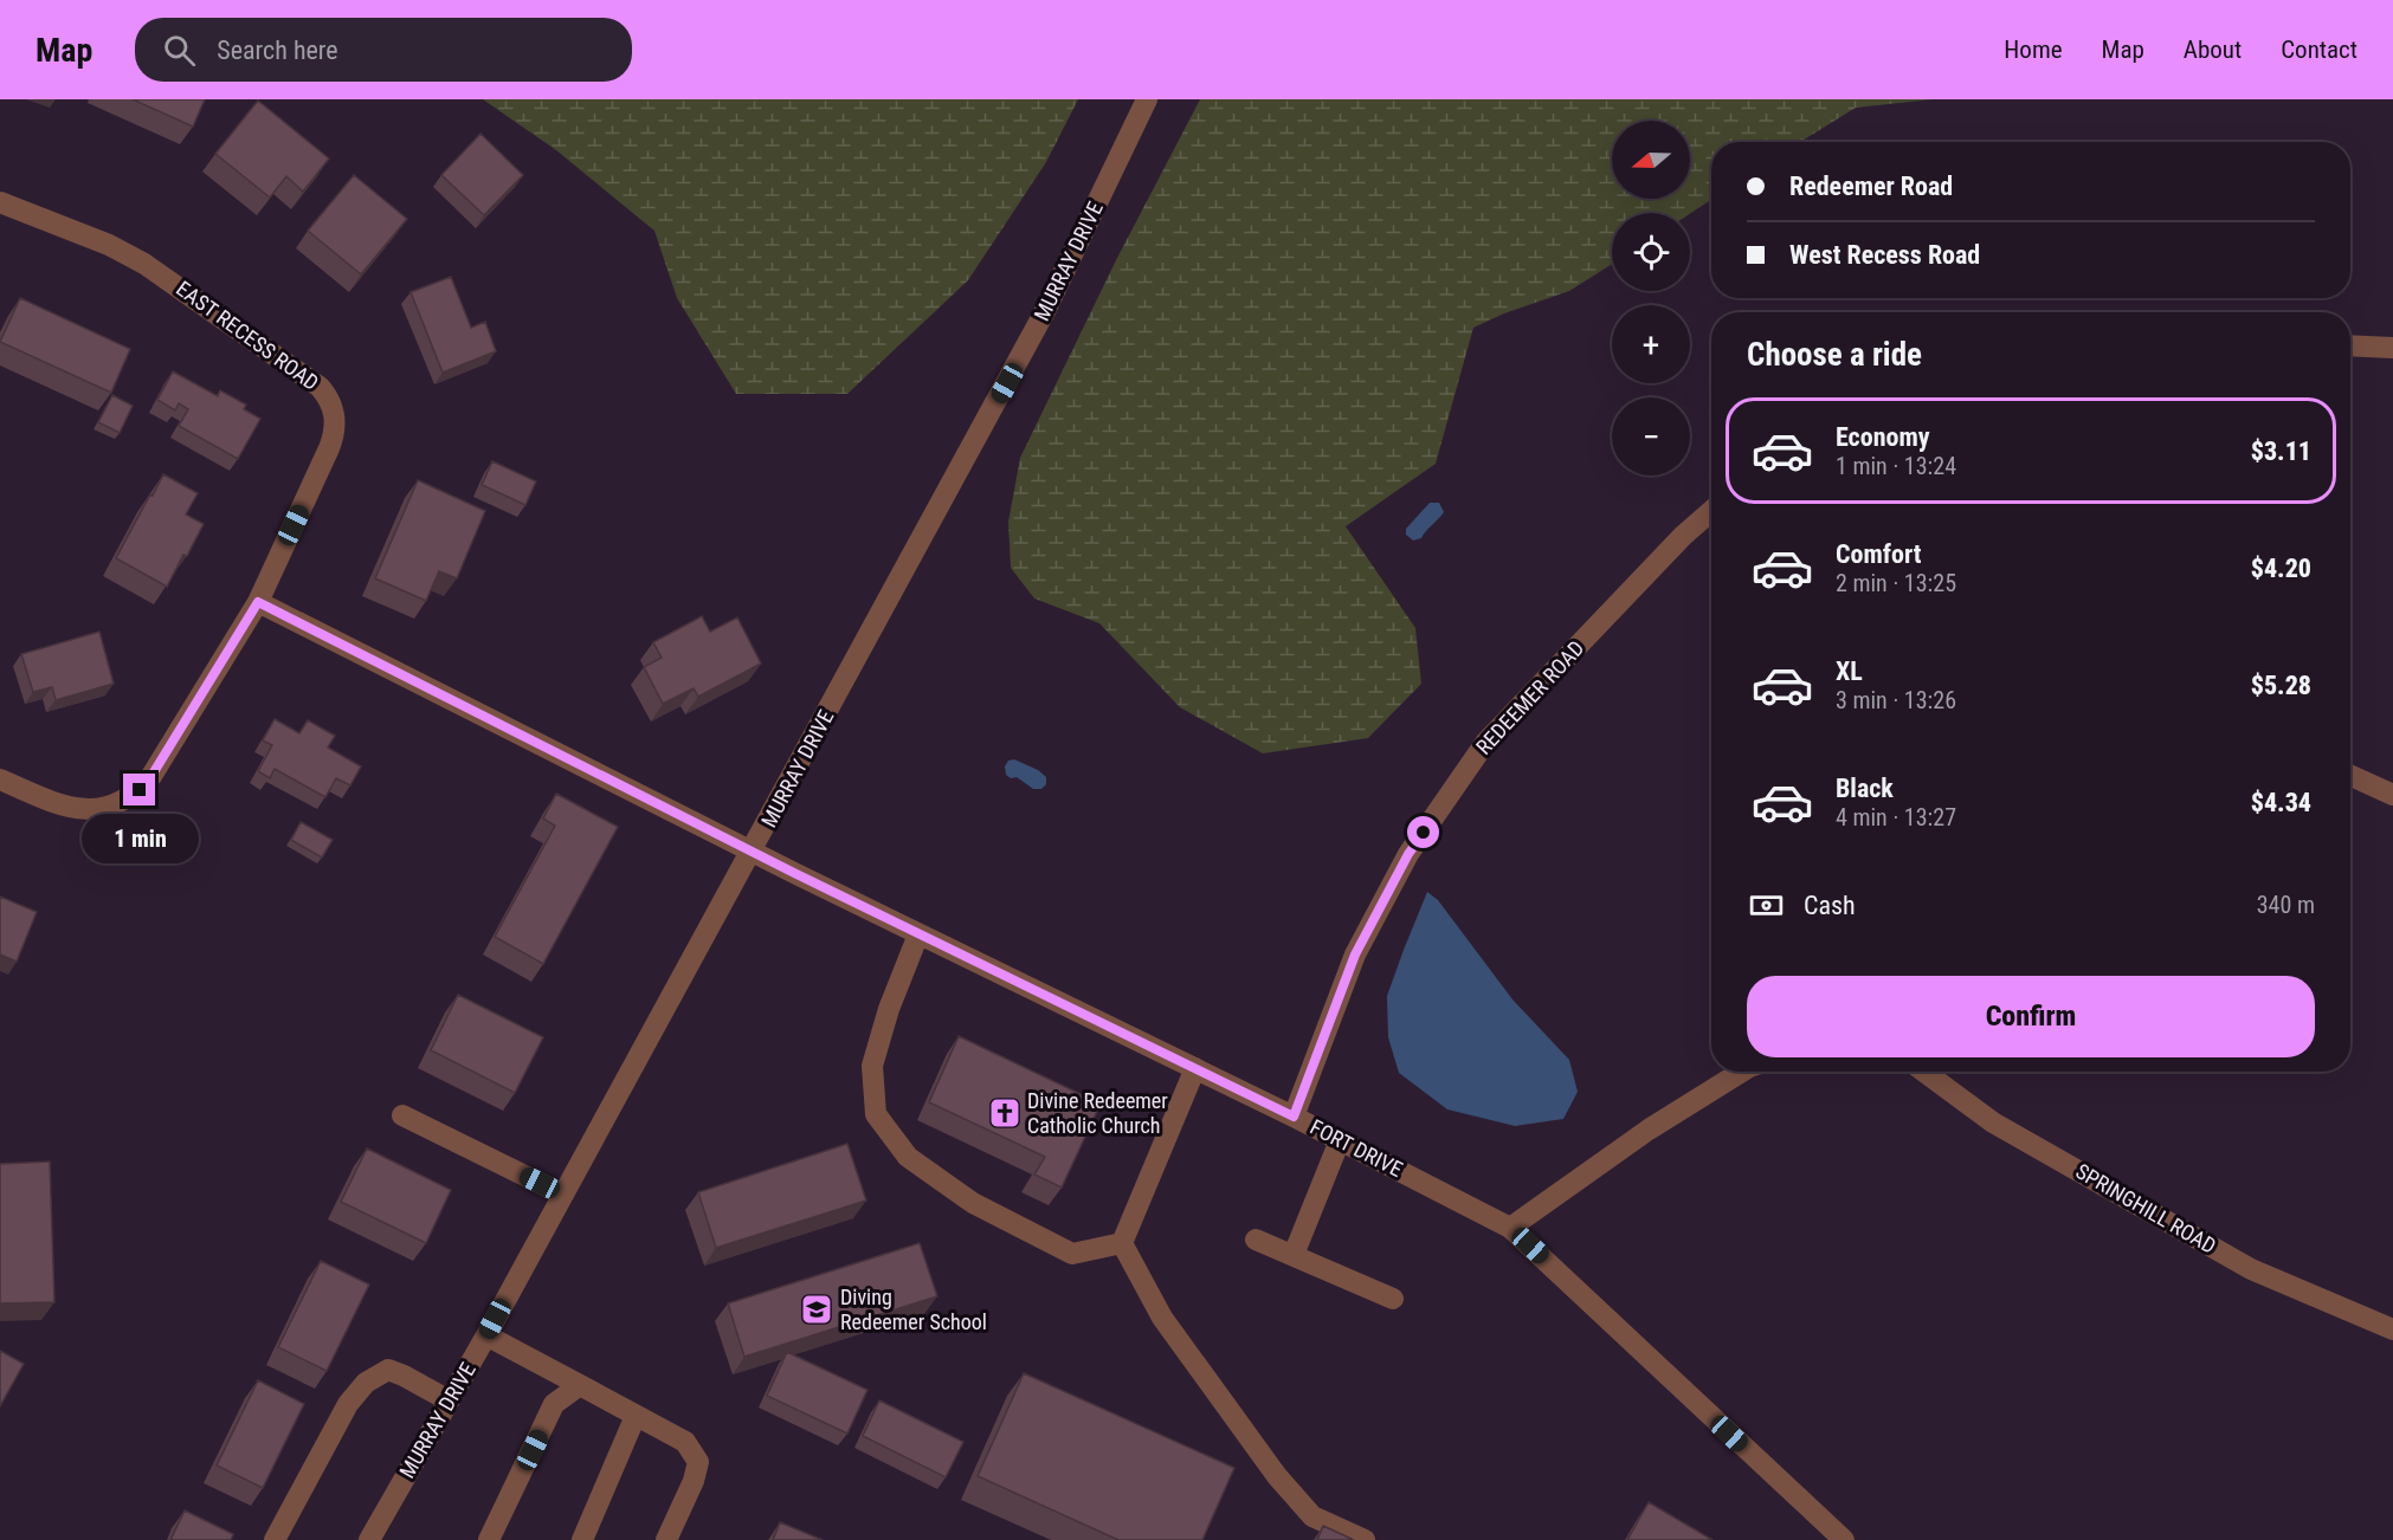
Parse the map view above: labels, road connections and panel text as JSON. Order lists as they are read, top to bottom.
{
  "streets": {
    "street": [
      "MURRAY DRIVE",
      "EAST RECESS ROAD",
      "REDEEMER ROAD",
      "FORT DRIVE",
      "SPRINGHILL ROAD"
    ]
  },
  "crossings": [
    ["MURRAY DRIVE", "FORT DRIVE"],
    ["EAST RECESS ROAD", "FORT DRIVE"],
    ["REDEEMER ROAD", "FORT DRIVE"]
  ],
  "places": {
    "church": ["Divine Redeemer Catholic Church"],
    "school or university": ["Diving Redeemer School"]
  },
  "north": "left",
  "page": {
    "header": "Map",
    "search": "Search here",
    "nav": [
      "Home",
      "Map",
      "About",
      "Contact"
    ],
    "map_buttons": ["+", "−"],
    "banner": ["Redeemer Road", "West Recess Road"],
    "heading": "Choose a ride",
    "list": [
      {
        "name": "Economy",
        "note": "1 min · 13:24",
        "value": "$3.11"
      },
      {
        "name": "Comfort",
        "note": "2 min · 13:25",
        "value": "$4.20"
      },
      {
        "name": "XL",
        "note": "3 min · 13:26",
        "value": "$5.28"
      },
      {
        "name": "Black",
        "note": "4 min · 13:27",
        "value": "$4.34"
      }
    ],
    "bubble": "1 min",
    "pay": ["Cash", "340 m"],
    "buttons": "Confirm"
  }
}
